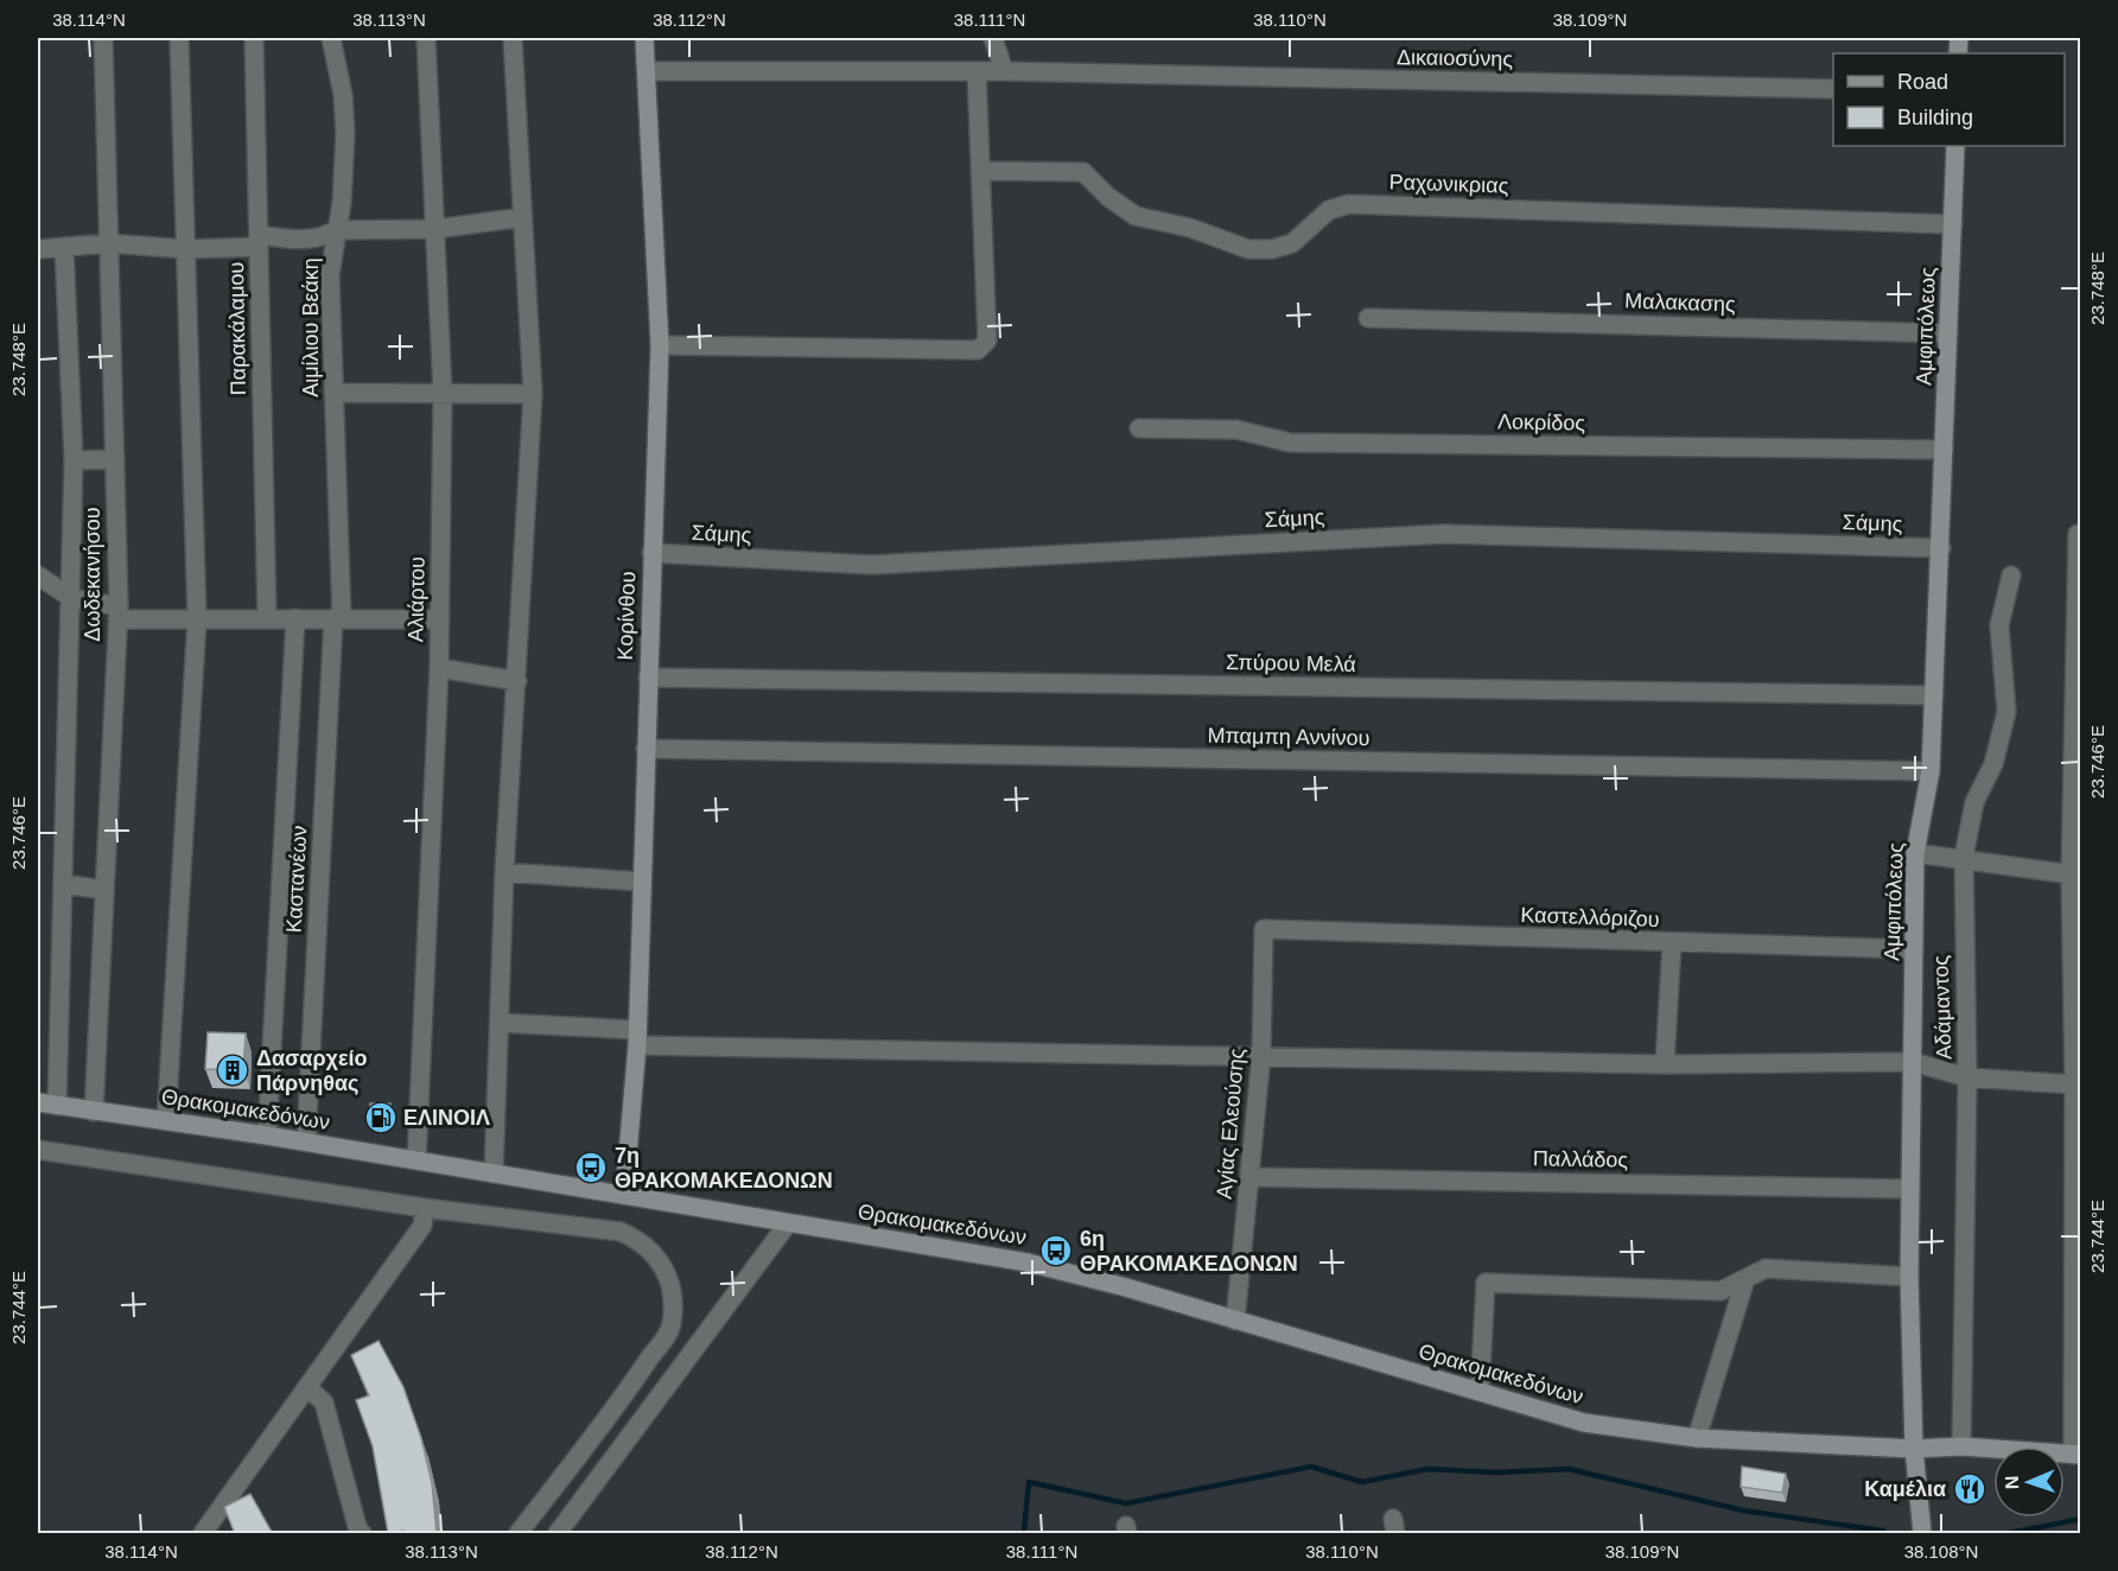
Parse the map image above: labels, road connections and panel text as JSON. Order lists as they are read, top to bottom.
{
  "streets": {
    "street": [
      "Δικαιοσύνης",
      "Ραχωνικριας",
      "Μαλακασης",
      "Αμφιπόλεως",
      "Αιμίλιου Βεάκη",
      "Παρακάλαμου",
      "Λοκρίδος",
      "Σάμης",
      "Δωδεκανήσου",
      "Αλιάρτου",
      "Κορίνθου",
      "Σπύρου Μελά",
      "Μπαμπη Αννίνου",
      "Καστανέων",
      "Καστελλόριζου",
      "Αδάμαντος",
      "Θρακομακεδόνων",
      "Αγίας Ελεούσης",
      "Παλλάδος"
    ]
  },
  "crossings": [
    ["Δικαιοσύνης", "Κορίνθου"],
    ["Ραχωνικριας", "Αμφιπόλεως"],
    ["Μαλακασης", "Αμφιπόλεως"],
    ["Αμφιπόλεως", "Λοκρίδος"],
    ["Αμφιπόλεως", "Σάμης"],
    ["Αμφιπόλεως", "Σπύρου Μελά"],
    ["Αμφιπόλεως", "Μπαμπη Αννίνου"],
    ["Αμφιπόλεως", "Καστελλόριζου"],
    ["Αμφιπόλεως", "Θρακομακεδόνων"],
    ["Αμφιπόλεως", "Παλλάδος"],
    ["Αιμίλιου Βεάκη", "Καστανέων"],
    ["Σάμης", "Κορίνθου"],
    ["Δωδεκανήσου", "Θρακομακεδόνων"],
    ["Αλιάρτου", "Θρακομακεδόνων"],
    ["Κορίνθου", "Σπύρου Μελά"],
    ["Κορίνθου", "Μπαμπη Αννίνου"],
    ["Κορίνθου", "Θρακομακεδόνων"],
    ["Καστανέων", "Θρακομακεδόνων"],
    ["Καστελλόριζου", "Αγίας Ελεούσης"],
    ["Αδάμαντος", "Θρακομακεδόνων"],
    ["Θρακομακεδόνων", "Αγίας Ελεούσης"],
    ["Αγίας Ελεούσης", "Παλλάδος"]
  ],
  "places": {
    "building": ["Δασαρχείο Πάρνηθας"],
    "fuel station": ["ΕΛΙΝΟΙΛ"],
    "bus stop": ["7η ΘΡΑΚΟΜΑΚΕΔΟΝΩΝ", "6η ΘΡΑΚΟΜΑΚΕΔΟΝΩΝ"],
    "restaurant": ["Καμέλια"]
  },
  "legend": ["Road", "Building"],
  "north": "left",
  "coordinates": [
    "38.114°N",
    "38.113°N",
    "38.112°N",
    "38.111°N",
    "38.110°N",
    "38.109°N",
    "23.748°E",
    "23.746°E",
    "23.744°E",
    "38.108°N"
  ]
}
